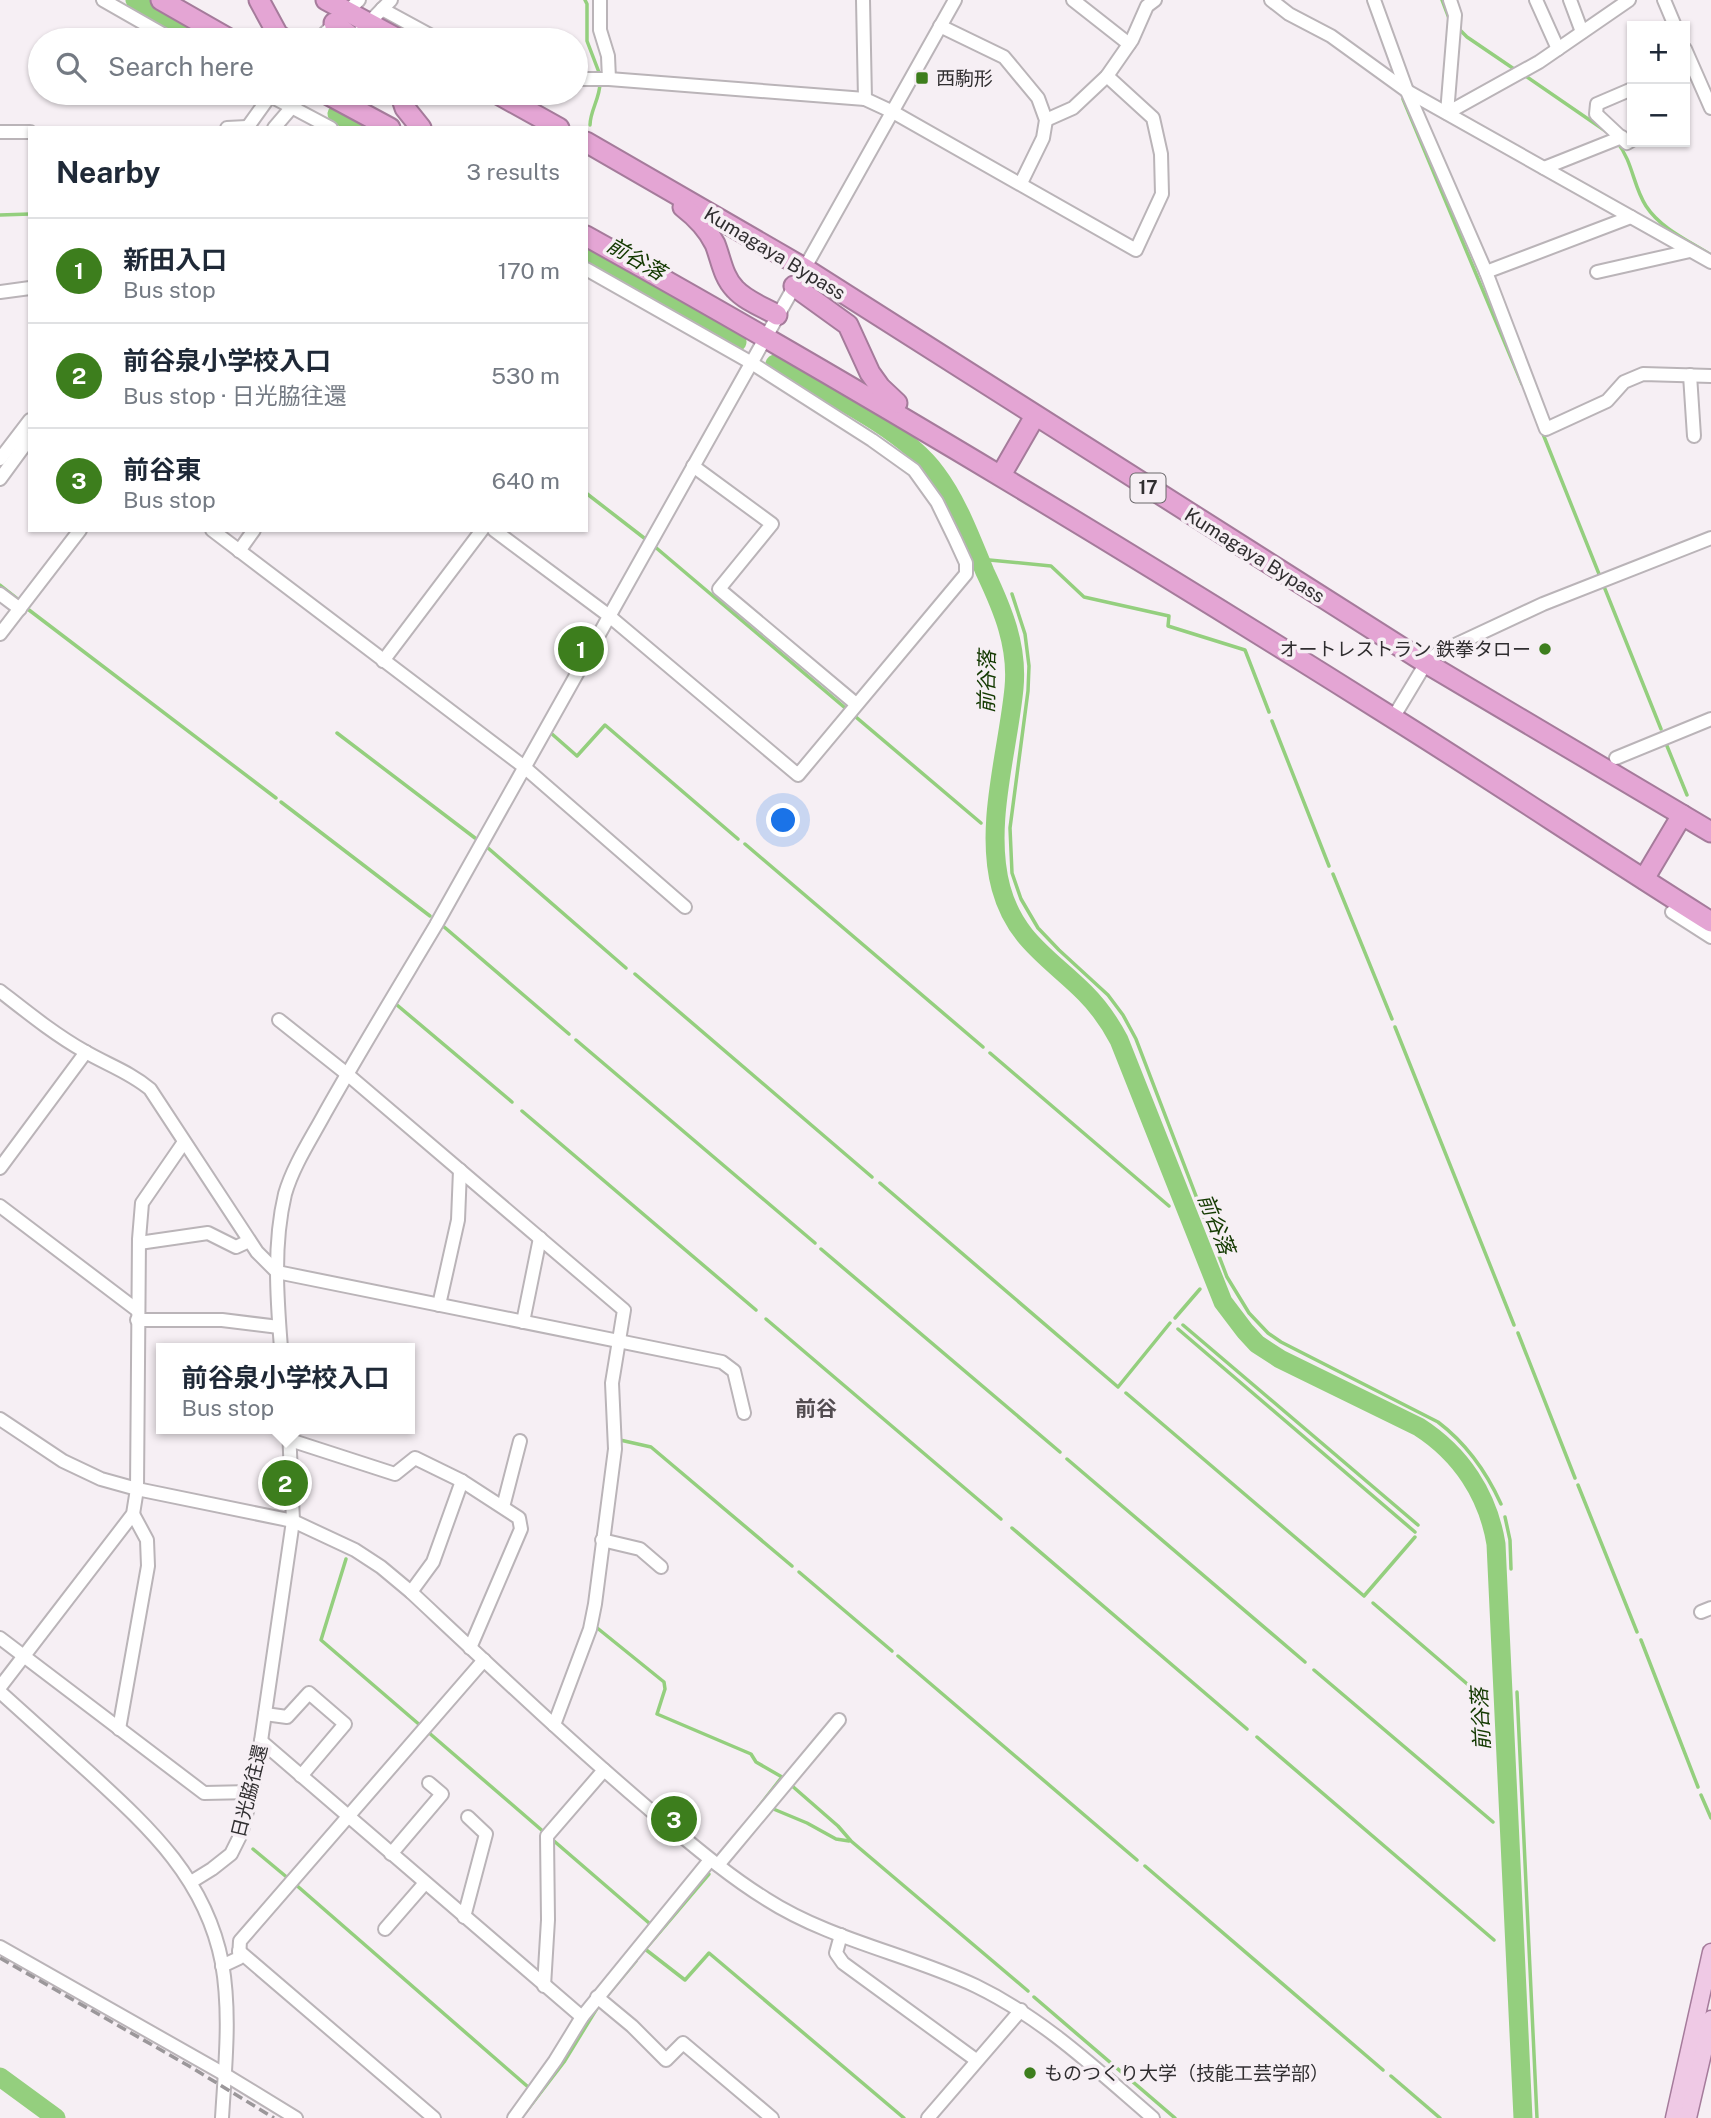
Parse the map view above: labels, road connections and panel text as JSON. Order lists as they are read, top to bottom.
{
  "streets": {
    "highway": ["Kumagaya Bypass", "17"],
    "street": ["日光脇往還"]
  },
  "districts": ["前谷"],
  "water": ["前谷落"],
  "places": {
    "transit": ["西駒形"],
    "other": ["オートレストラン 鉄拳タロー", "ものつくり大学（技能工芸学部）"]
  },
  "page": {
    "map_buttons": ["+", "−"],
    "search": "Search here",
    "heading": ["Nearby", "3 results"],
    "list": [
      {
        "mark": "1",
        "name": "新田入口",
        "note": "Bus stop",
        "value": "170 m"
      },
      {
        "mark": "2",
        "name": "前谷泉小学校入口",
        "note": "Bus stop · 日光脇往還",
        "value": "530 m"
      },
      {
        "mark": "3",
        "name": "前谷東",
        "note": "Bus stop",
        "value": "640 m"
      }
    ],
    "pins": ["1", "2", "3"],
    "popup": ["前谷泉小学校入口", "Bus stop"]
  }
}
